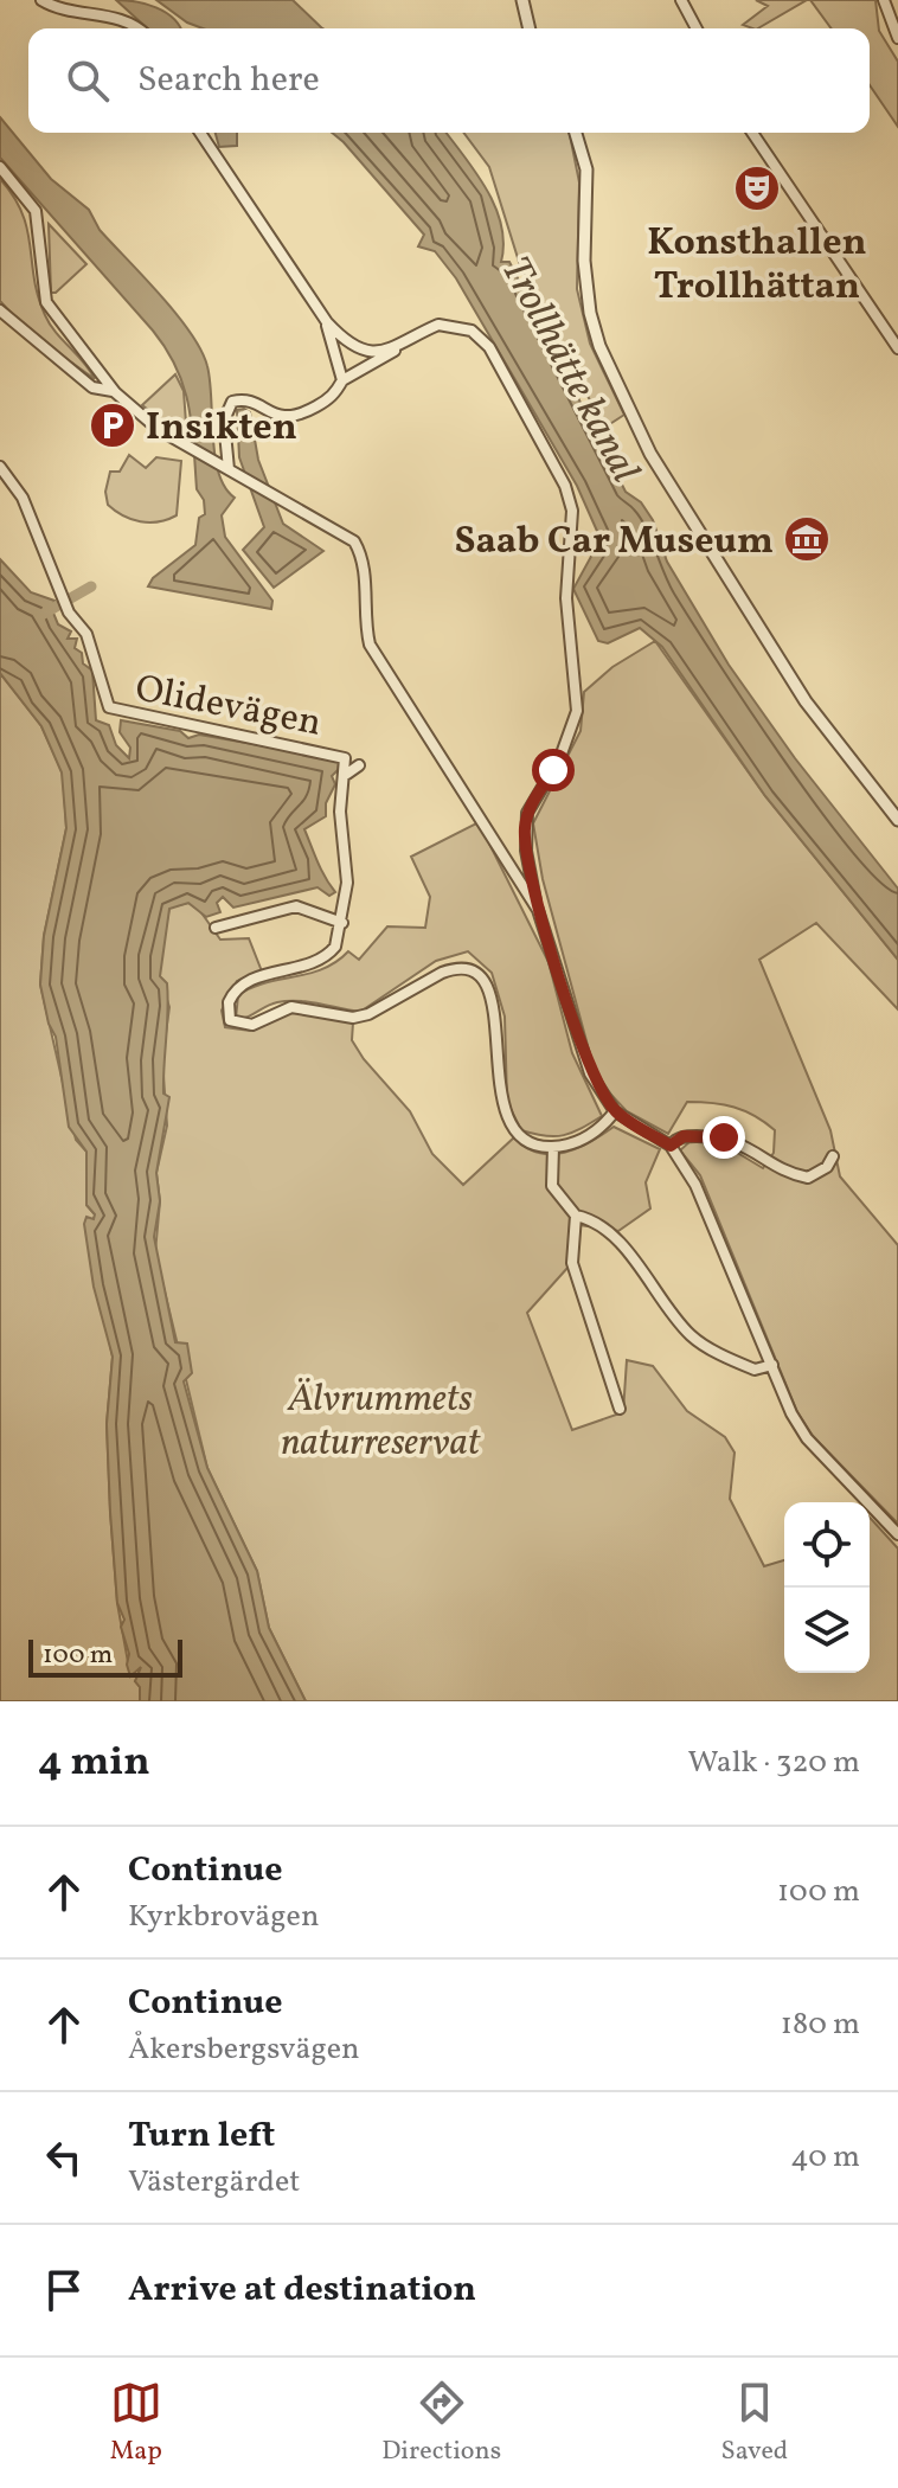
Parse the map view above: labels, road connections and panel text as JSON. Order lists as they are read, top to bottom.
{
  "streets": {
    "street": ["Olidevägen"]
  },
  "water": ["Trollhätte kanal"],
  "parks": ["Älvrummets naturreservat"],
  "places": {
    "theatre": ["Konsthallen Trollhättan"],
    "parking": ["Insikten"],
    "museum": ["Saab Car Museum"]
  },
  "scale_bar": "100 m",
  "page": {
    "search": "Search here",
    "scale": "100 m",
    "heading": ["4 min", "Walk · 320 m"],
    "list": [
      ["Continue", "Kyrkbrovägen", "100 m"],
      ["Continue", "Åkersbergsvägen", "180 m"],
      ["Turn left", "Västergärdet", "40 m"],
      "Arrive at destination"
    ],
    "nav": ["Map", "Directions", "Saved"]
  }
}
